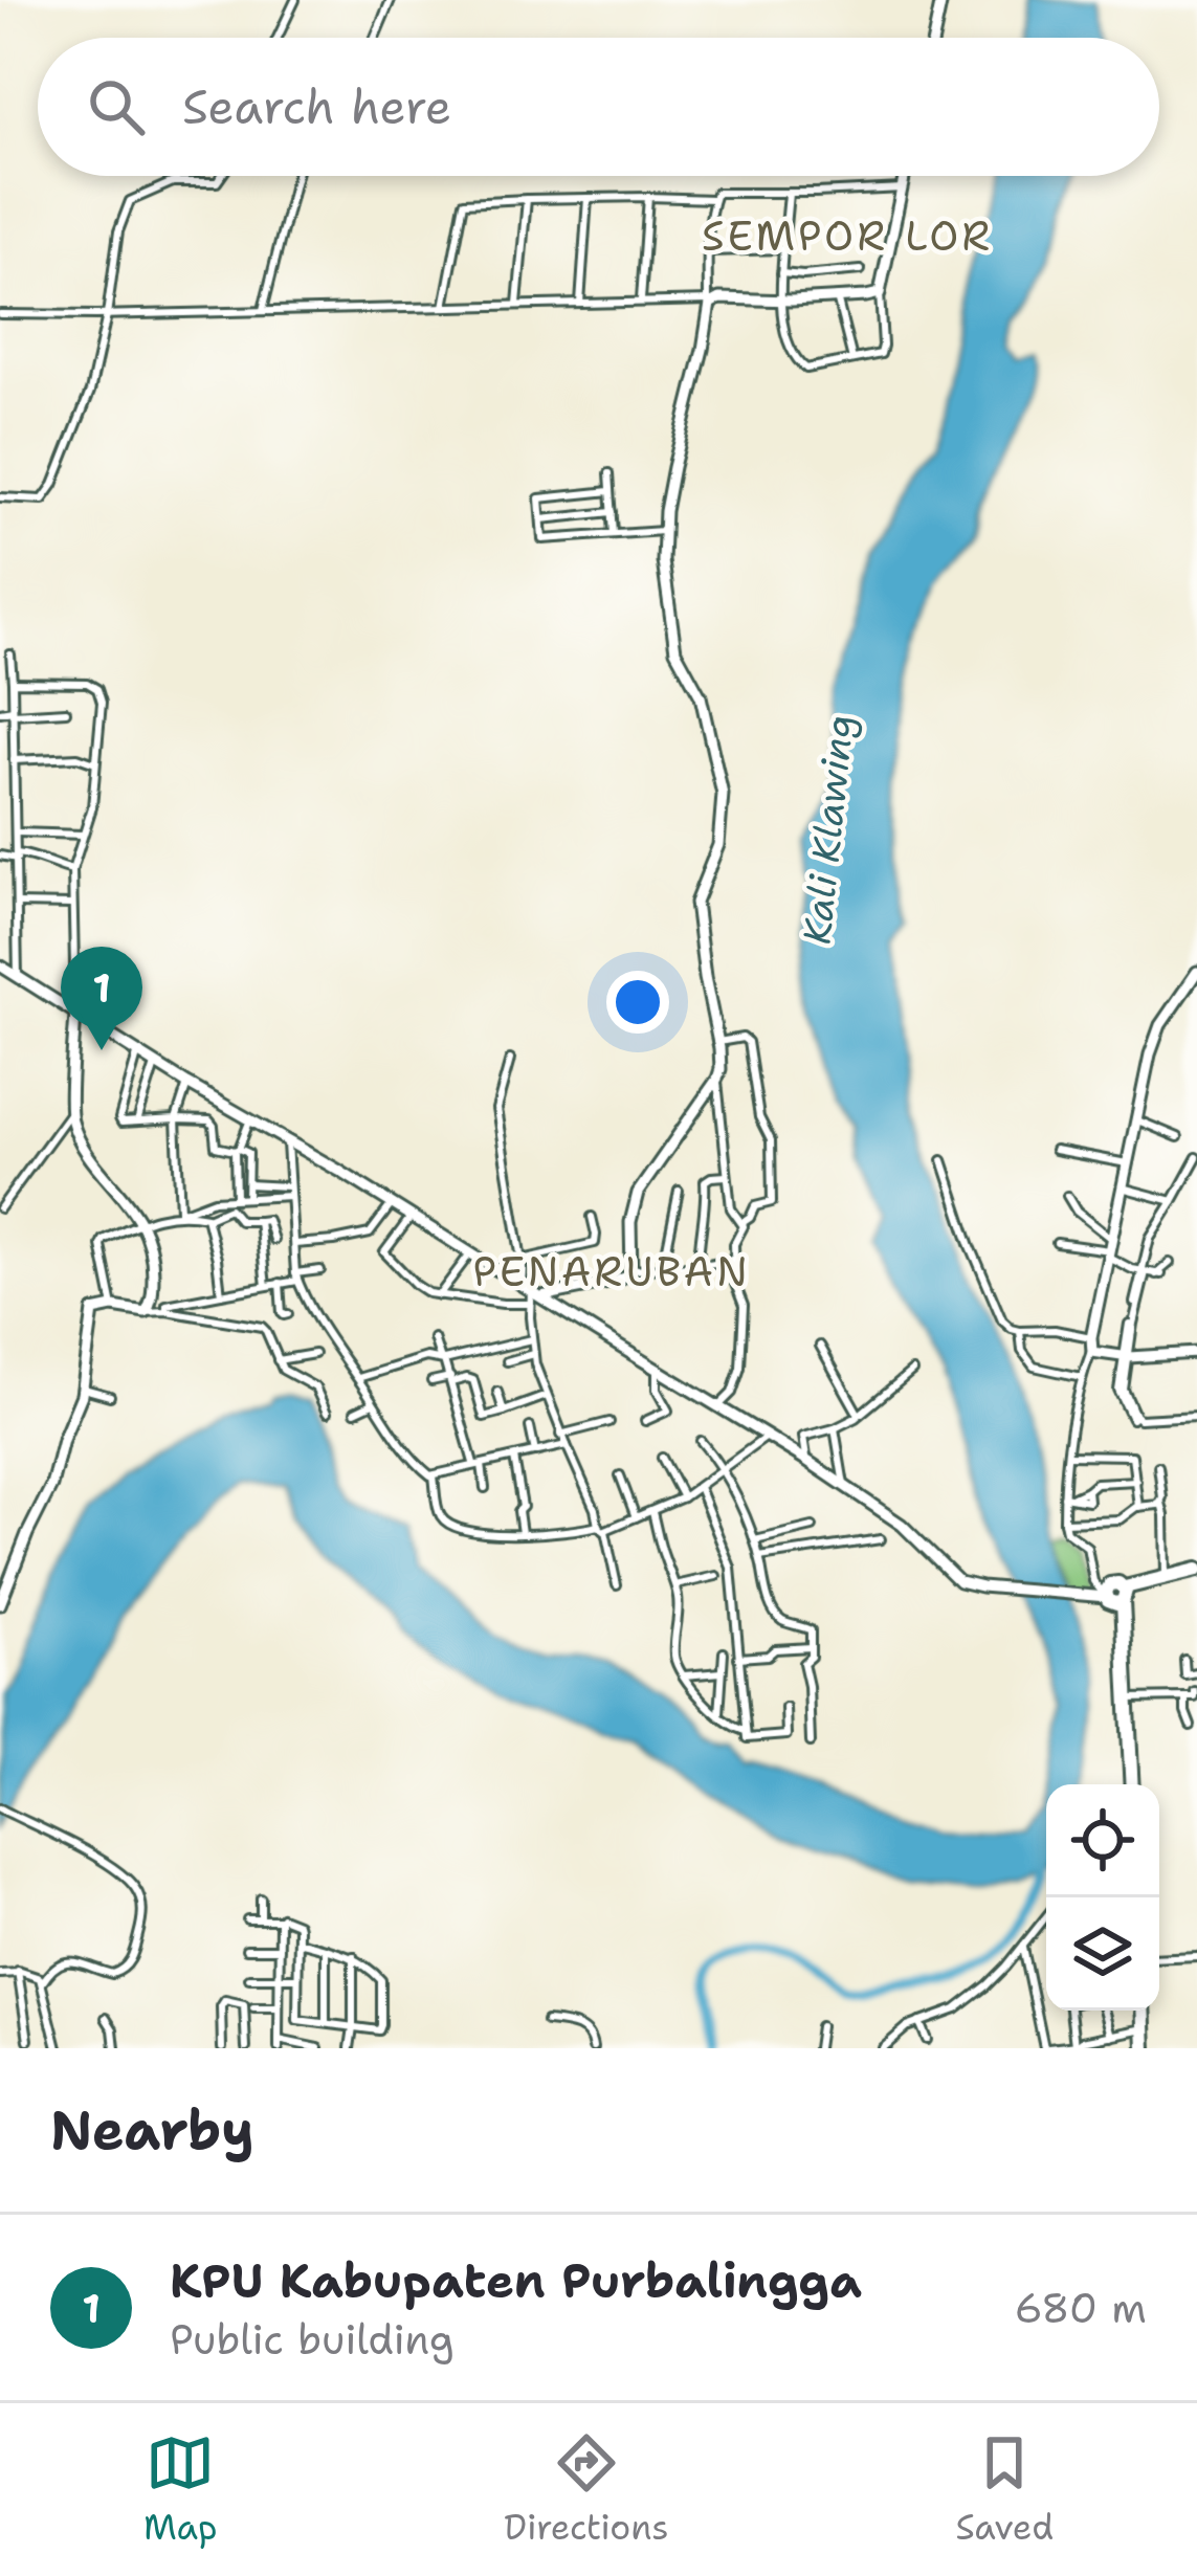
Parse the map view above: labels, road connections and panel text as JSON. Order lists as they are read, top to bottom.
{
  "districts": ["SEMPOR LOR", "PENARUBAN"],
  "water": ["Kali Klawing"],
  "page": {
    "search": "Search here",
    "pins": "1",
    "heading": "Nearby",
    "list": [
      {
        "mark": "1",
        "name": "KPU Kabupaten Purbalingga",
        "note": "Public building",
        "value": "680 m"
      }
    ],
    "nav": ["Map", "Directions", "Saved"]
  }
}
